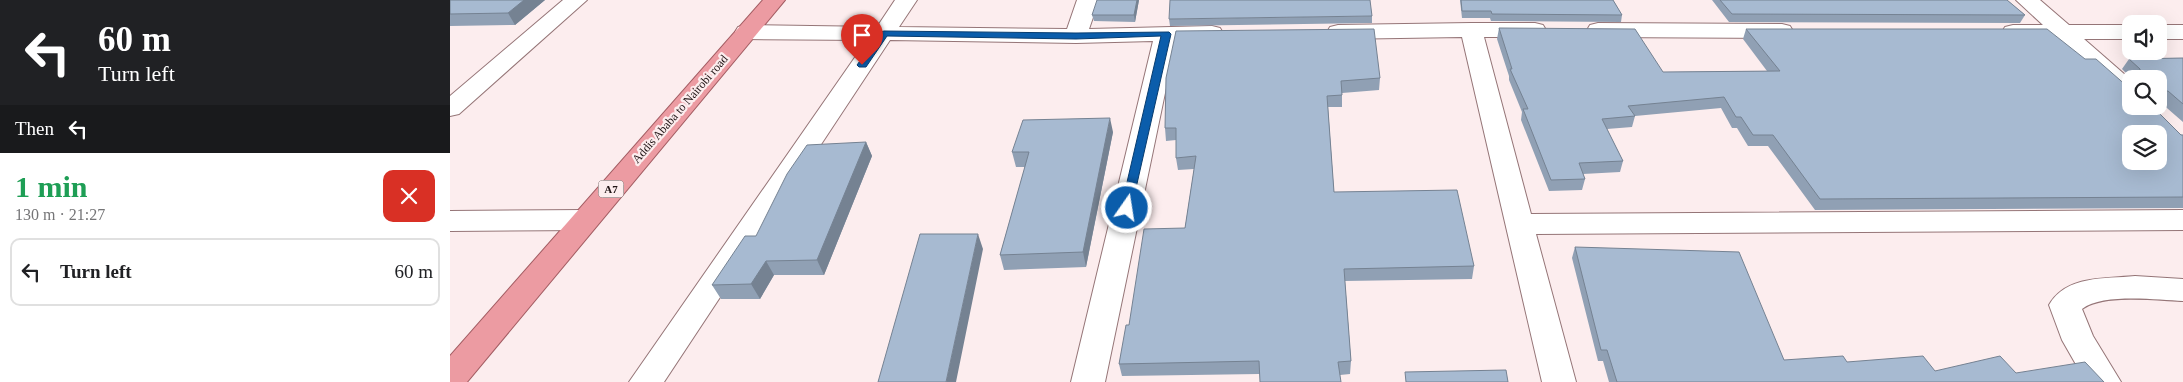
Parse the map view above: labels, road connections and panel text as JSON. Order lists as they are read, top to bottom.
{
  "streets": {
    "highway": ["Addis Ababa to Nairobi road", "A7"]
  },
  "page": {
    "turn": ["60 m", "Turn left"],
    "then": "Then",
    "heading": ["1 min", "130 m · 21:27"],
    "list": [
      {
        "name": "Turn left",
        "value": "60 m"
      }
    ]
  }
}
